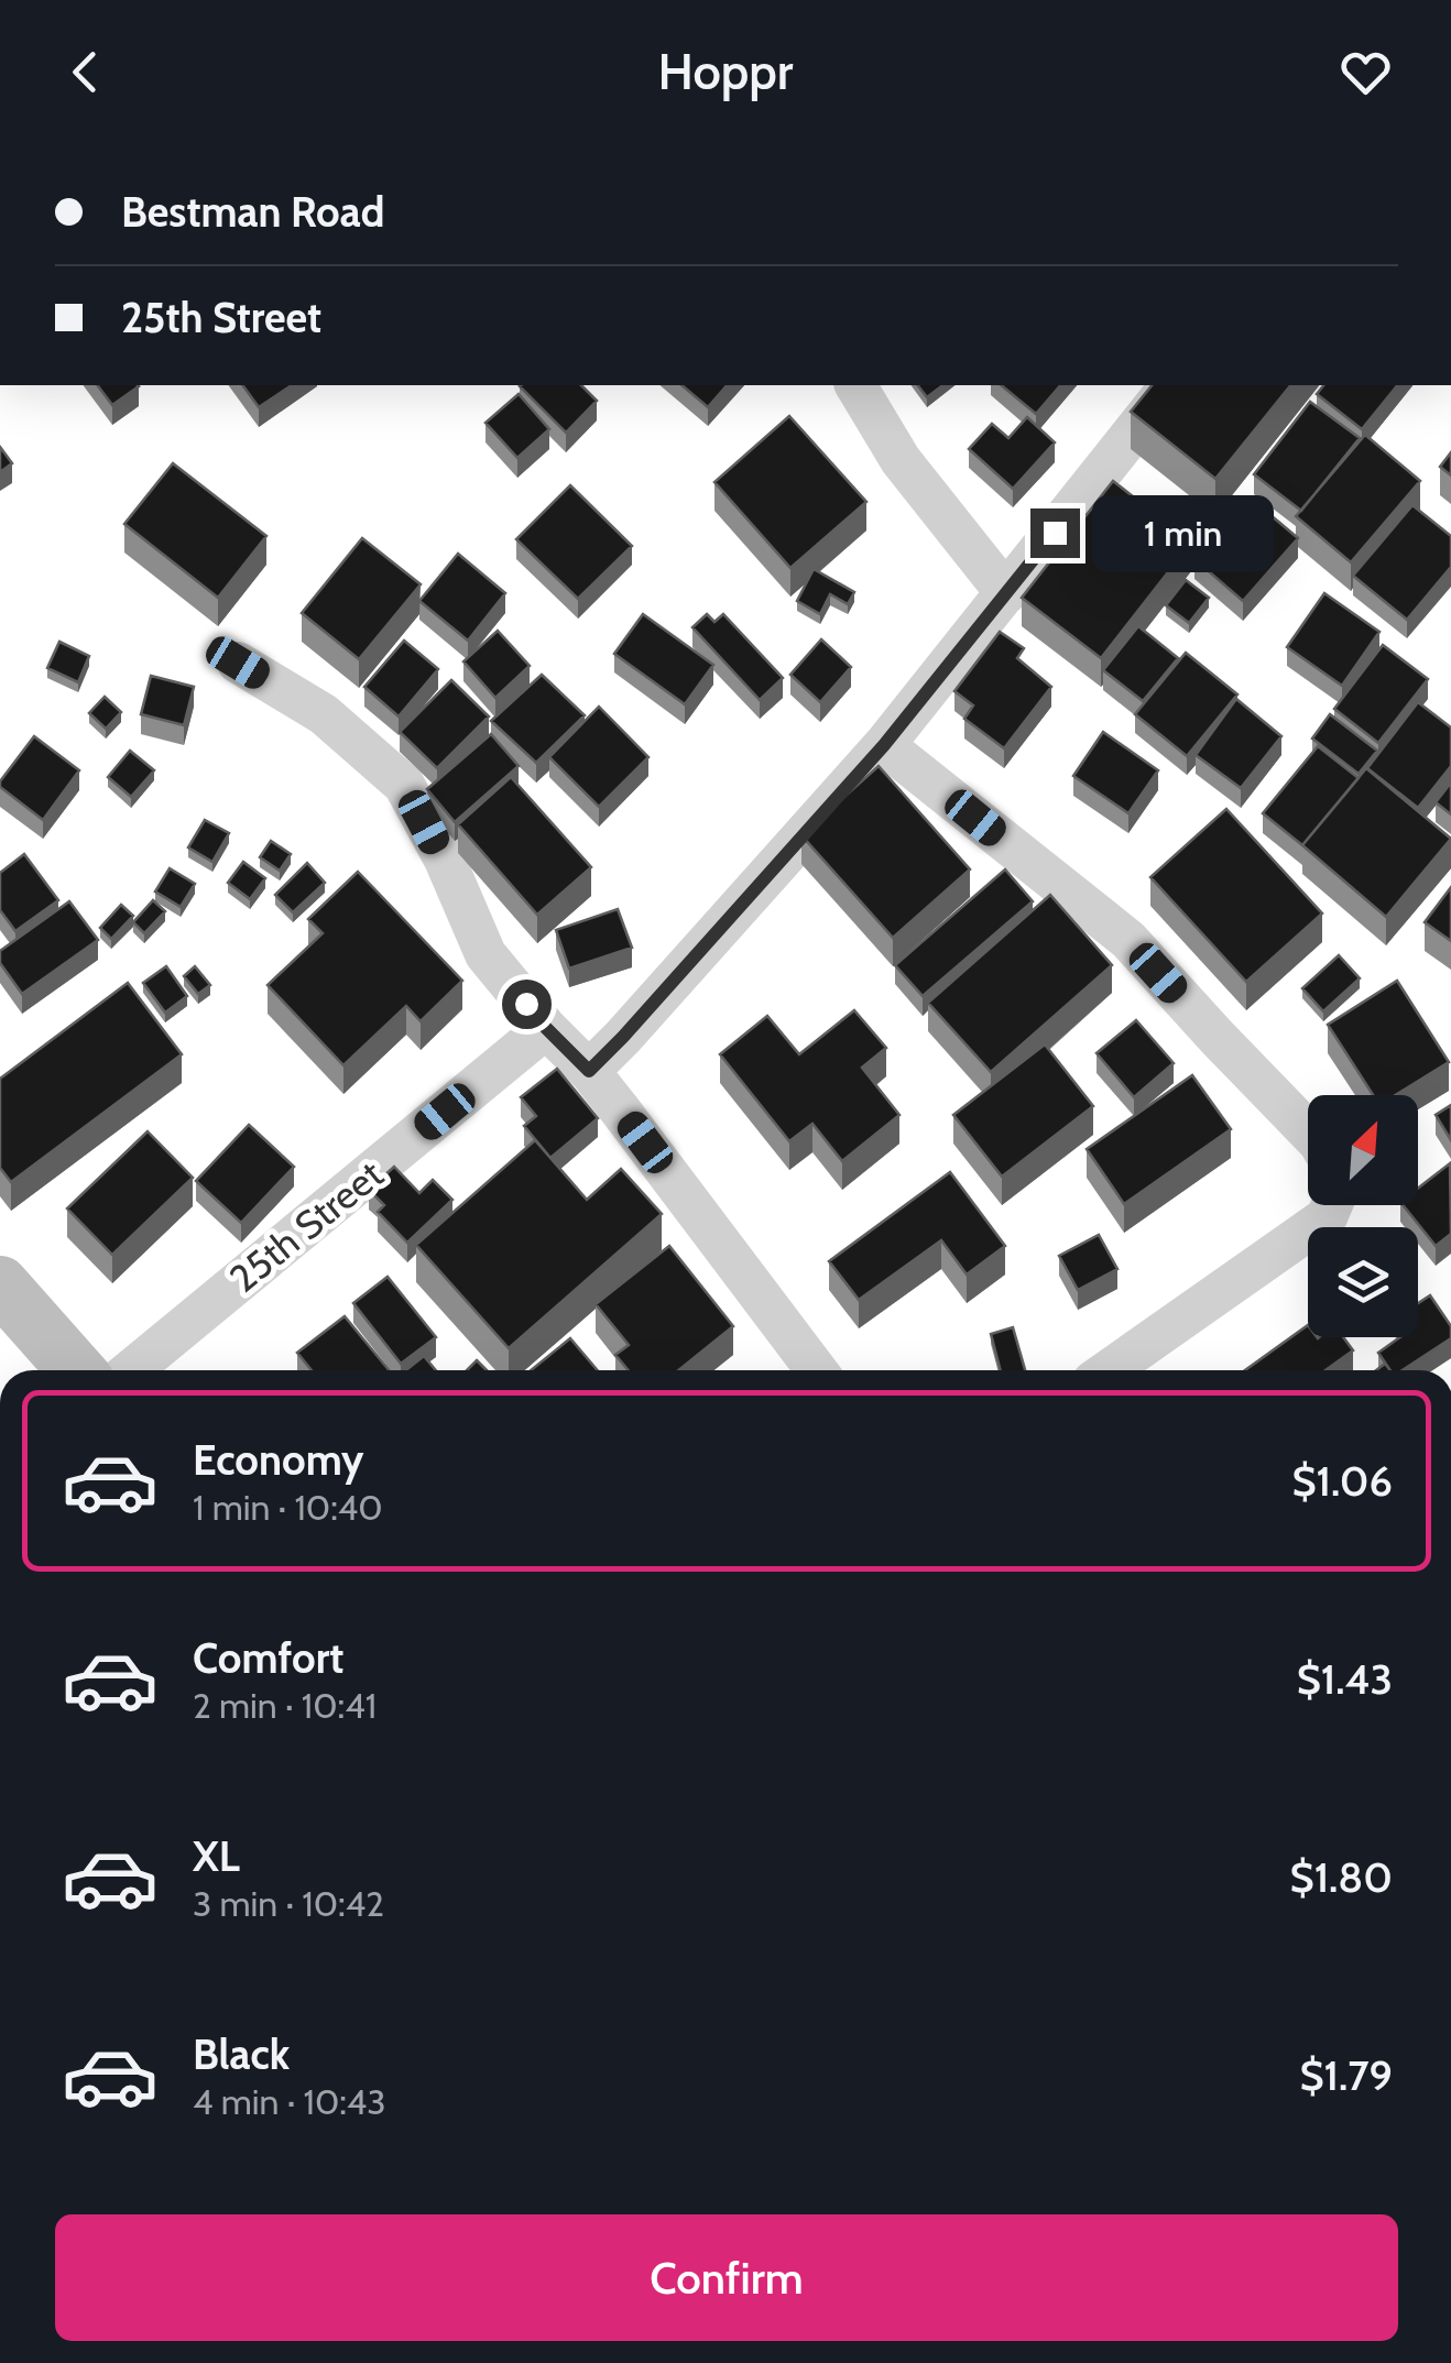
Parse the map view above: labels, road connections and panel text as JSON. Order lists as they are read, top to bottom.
{
  "streets": {
    "street": ["25th Street"]
  },
  "north": "top right",
  "page": {
    "header": "Hoppr",
    "banner": ["Bestman Road", "25th Street"],
    "bubble": "1 min",
    "list": [
      {
        "name": "Economy",
        "note": "1 min · 10:40",
        "value": "$1.06"
      },
      {
        "name": "Comfort",
        "note": "2 min · 10:41",
        "value": "$1.43"
      },
      {
        "name": "XL",
        "note": "3 min · 10:42",
        "value": "$1.80"
      },
      {
        "name": "Black",
        "note": "4 min · 10:43",
        "value": "$1.79"
      }
    ],
    "buttons": "Confirm"
  }
}
